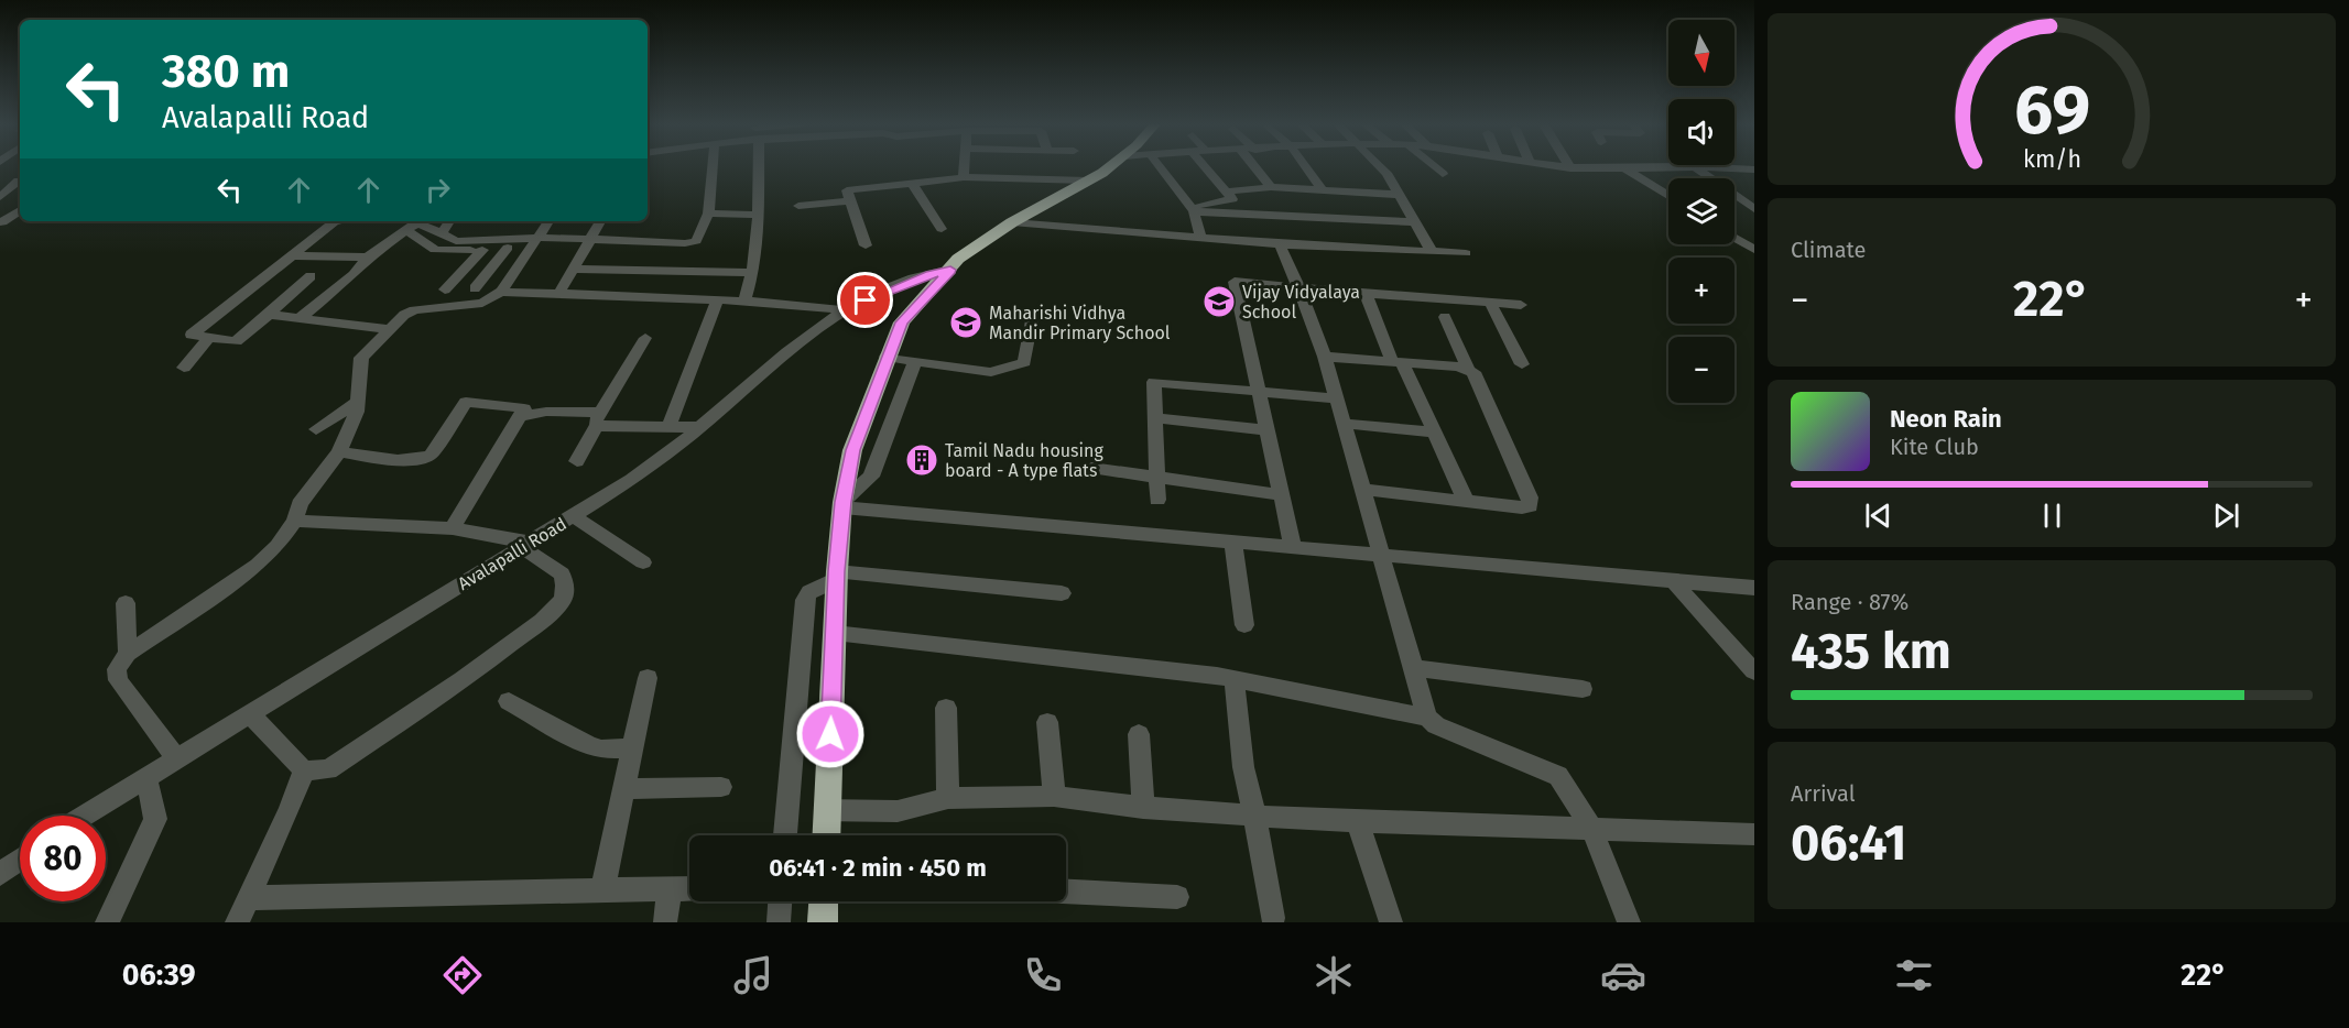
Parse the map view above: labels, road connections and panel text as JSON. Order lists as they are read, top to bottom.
{
  "streets": {
    "street": ["Avalapalli Road"]
  },
  "places": {
    "school or university": ["Vijay Vidyalaya School", "Maharishi Vidhya Mandir Primary School"],
    "building": ["Tamil Nadu housing board - A type flats"]
  },
  "north": "bottom",
  "page": {
    "map_buttons": ["+", "−"],
    "turn": ["380 m", "Avalapalli Road"],
    "tile": [
      "Climate",
      ["Range · 87%", "435 km"],
      ["Arrival", "06:41"]
    ],
    "heat": ["−", "22°", "+"],
    "song": ["Neon Rain", "Kite Club"],
    "limit": "80",
    "trip": "06:41 · 2 min · 450 m",
    "tabs": ["06:39", "22°"],
    "gauge": ["69", "km/h"]
  }
}
